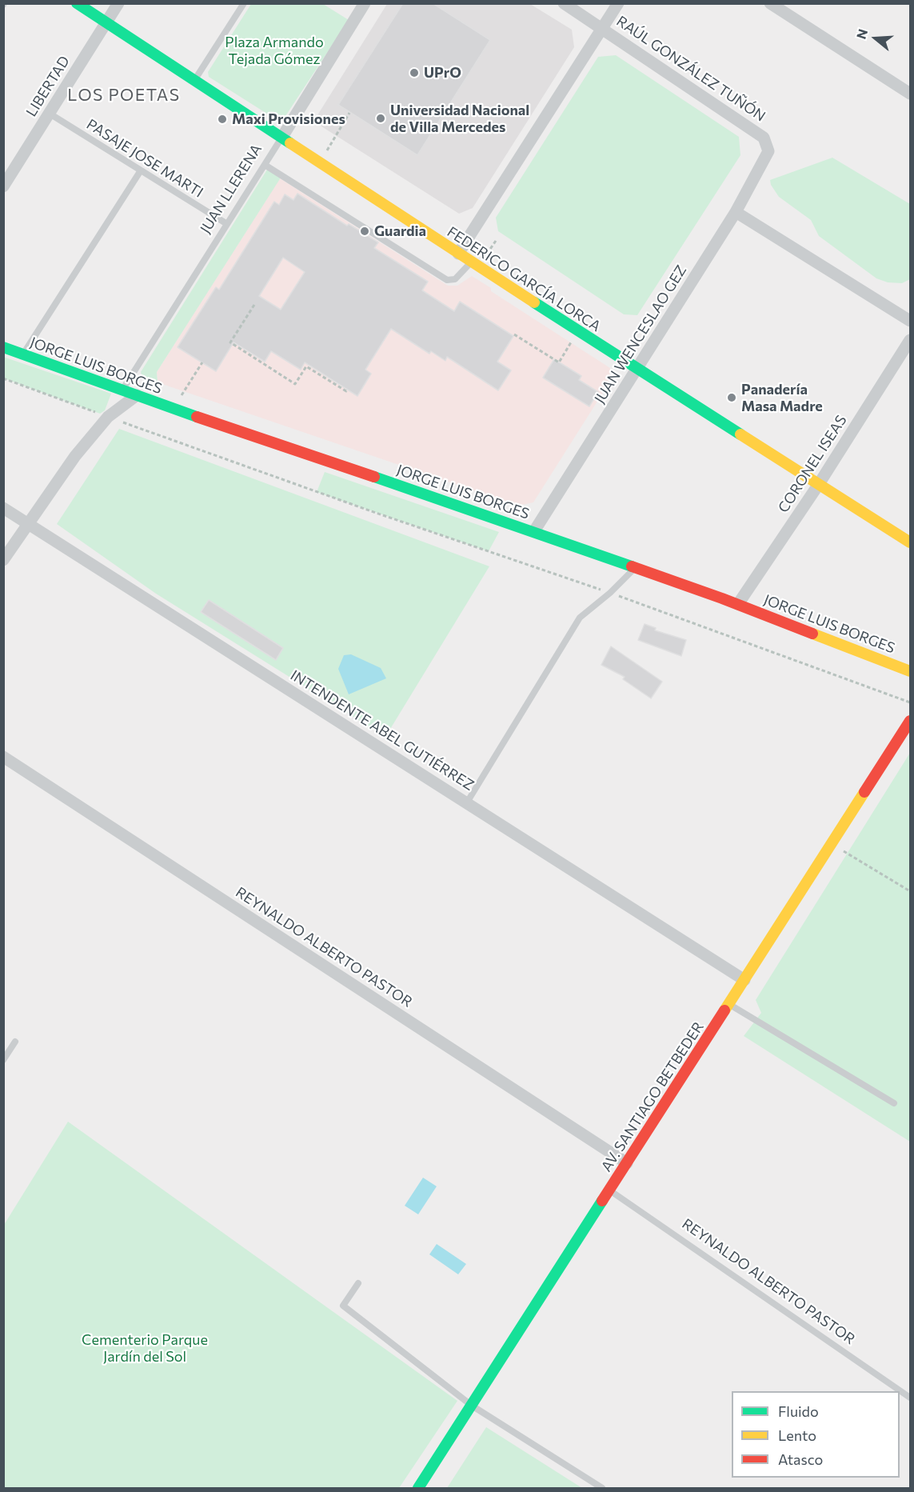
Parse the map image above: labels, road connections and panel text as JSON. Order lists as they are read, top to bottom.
{
  "streets": {
    "street": [
      "RAÚL GONZÁLEZ TUÑÓN",
      "LIBERTAD",
      "JUAN LLERENA",
      "FEDERICO GARCÍA LORCA",
      "JUAN WENCESLAO GEZ",
      "JORGE LUIS BORGES",
      "CORONEL ISEAS",
      "INTENDENTE ABEL GUTIÉRREZ",
      "REYNALDO ALBERTO PASTOR",
      "AV. SANTIAGO BETBEDER"
    ],
    "lane": ["PASAJE JOSE MARTI"]
  },
  "crossings": [
    ["RAÚL GONZÁLEZ TUÑÓN", "JUAN WENCESLAO GEZ"],
    ["LIBERTAD", "PASAJE JOSE MARTI"],
    ["LIBERTAD", "FEDERICO GARCÍA LORCA"],
    ["PASAJE JOSE MARTI", "JUAN LLERENA"],
    ["JUAN LLERENA", "FEDERICO GARCÍA LORCA"],
    ["JUAN LLERENA", "JORGE LUIS BORGES"],
    ["FEDERICO GARCÍA LORCA", "JUAN WENCESLAO GEZ"],
    ["FEDERICO GARCÍA LORCA", "CORONEL ISEAS"],
    ["JUAN WENCESLAO GEZ", "JORGE LUIS BORGES"],
    ["JORGE LUIS BORGES", "CORONEL ISEAS"],
    ["INTENDENTE ABEL GUTIÉRREZ", "AV. SANTIAGO BETBEDER"],
    ["REYNALDO ALBERTO PASTOR", "AV. SANTIAGO BETBEDER"]
  ],
  "districts": ["LOS POETAS"],
  "parks": ["Plaza Armando Tejada Gómez", "Cementerio Parque Jardín del Sol"],
  "places": [
    "UPrO",
    "Universidad Nacional de Villa Mercedes",
    "Maxi Provisiones",
    "Guardia",
    "Panadería Masa Madre"
  ],
  "legend": ["Fluido", "Lento", "Atasco"],
  "north": "left"
}
